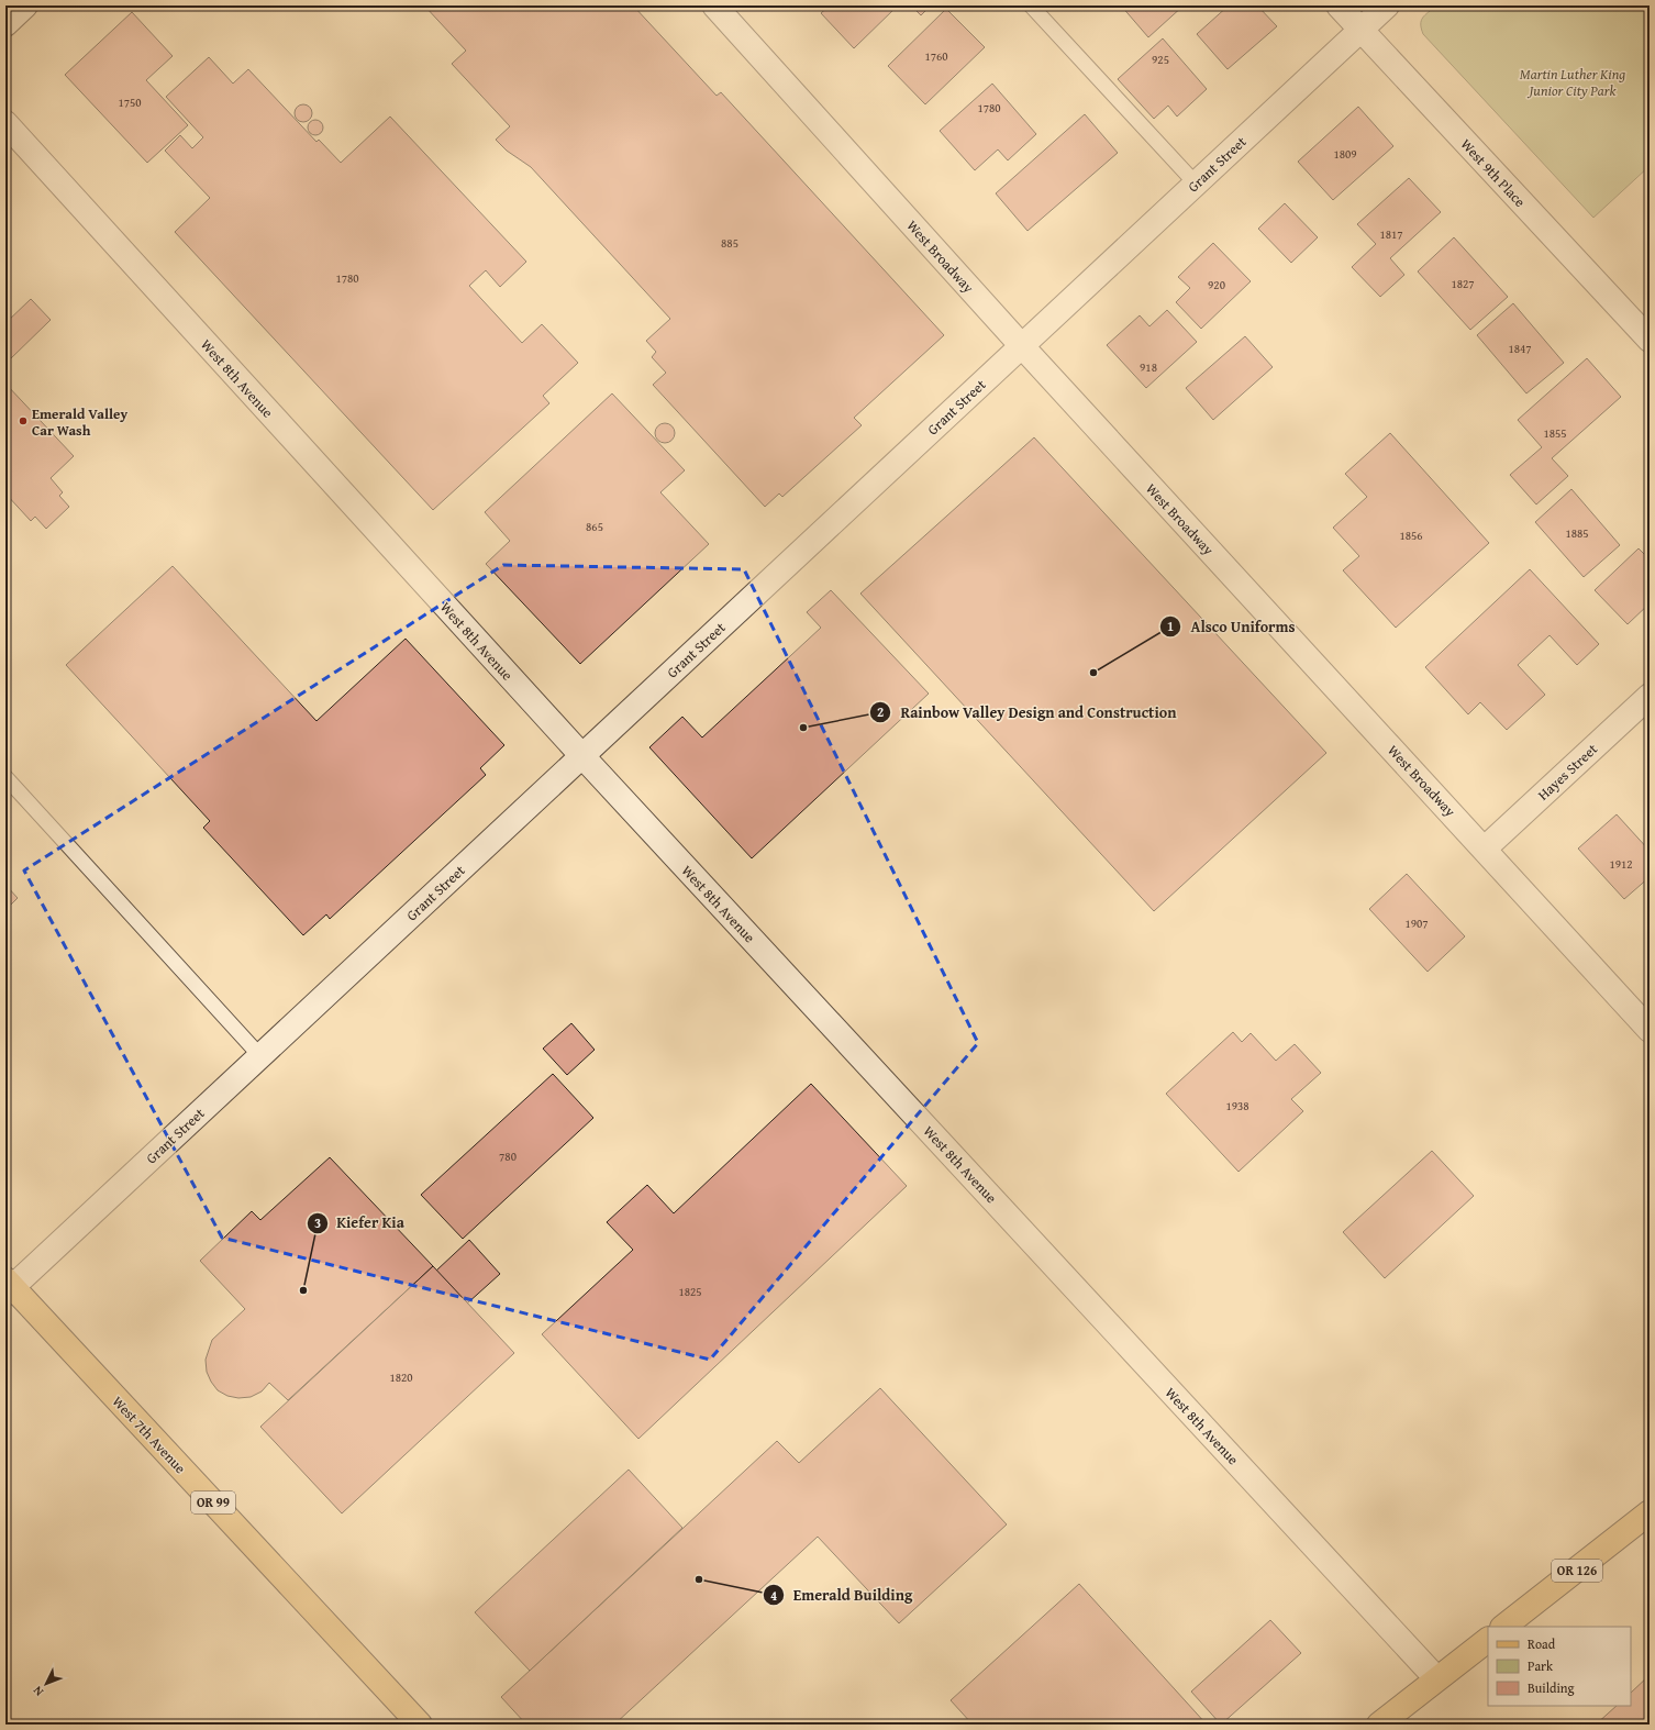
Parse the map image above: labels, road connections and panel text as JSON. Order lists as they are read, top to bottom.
{
  "streets": {
    "main road": ["West 7th Avenue", "OR 99", "OR 126"],
    "street": [
      "Grant Street",
      "West 9th Place",
      "West Broadway",
      "West 8th Avenue",
      "Hayes Street"
    ]
  },
  "crossings": [
    ["Grant Street", "West 9th Place"],
    ["Grant Street", "West Broadway"],
    ["Grant Street", "West 8th Avenue"],
    ["Grant Street", "West 7th Avenue"],
    ["West Broadway", "Hayes Street"]
  ],
  "parks": ["Martin Luther King Junior City Park"],
  "places": [
    "Emerald Valley Car Wash",
    "Alsco Uniforms",
    "Rainbow Valley Design and Construction",
    "Kiefer Kia",
    "Emerald Building"
  ],
  "house_numbers": [
    "1760",
    "925",
    "1750",
    "1780",
    "1809",
    "1817",
    "885",
    "1780",
    "1827",
    "920",
    "1847",
    "918",
    "1855",
    "865",
    "1885",
    "1856",
    "1912",
    "1907",
    "1938",
    "780",
    "1825",
    "1820"
  ],
  "legend": ["Road", "Park", "Building"],
  "north": "bottom left"
}
